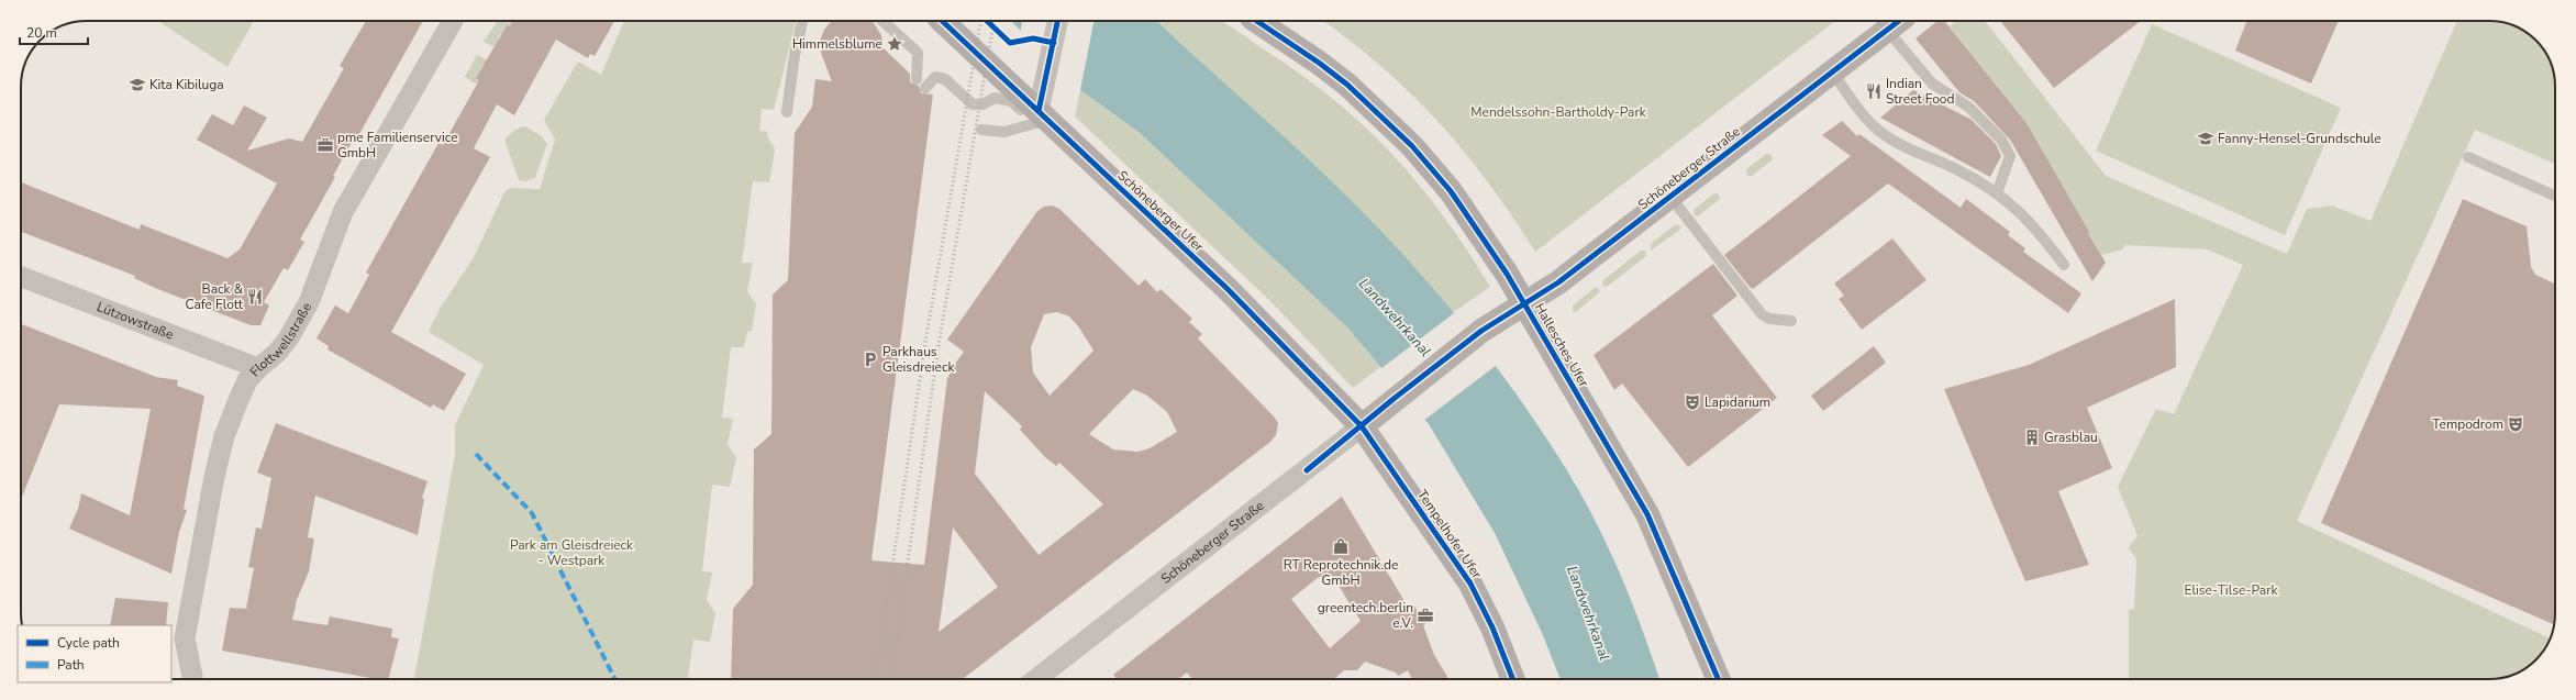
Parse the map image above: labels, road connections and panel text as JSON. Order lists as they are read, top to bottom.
{
  "streets": {
    "main road": ["Schöneberger Ufer", "Hallesches Ufer", "Tempelhofer Ufer"],
    "street": ["Schöneberger Straße", "Lützowstraße", "Flottwellstraße"]
  },
  "crossings": [
    ["Schöneberger Straße", "Schöneberger Ufer"],
    ["Schöneberger Straße", "Hallesches Ufer"],
    ["Schöneberger Straße", "Tempelhofer Ufer"],
    ["Schöneberger Ufer", "Tempelhofer Ufer"],
    ["Lützowstraße", "Flottwellstraße"]
  ],
  "water": ["Landwehrkanal"],
  "parks": ["Mendelssohn-Bartholdy-Park", "Park am Gleisdreieck - Westpark", "Elise-Tilse-Park"],
  "places": {
    "place": ["Himmelsblume"],
    "school or university": ["Kita Kibiluga", "Fanny-Hensel-Grundschule"],
    "restaurant": ["Indian Street Food", "Back & Cafe Flott"],
    "office": ["pme Familienservice GmbH", "greentech.berlin e.V."],
    "parking": ["Parkhaus Gleisdreieck"],
    "theatre": ["Lapidarium", "Tempodrom"],
    "building": ["Grasblau"],
    "shop": ["RT Reprotechnik.de GmbH"]
  },
  "legend": ["Cycle path", "Path"],
  "scale_bar": "20 m"
}
